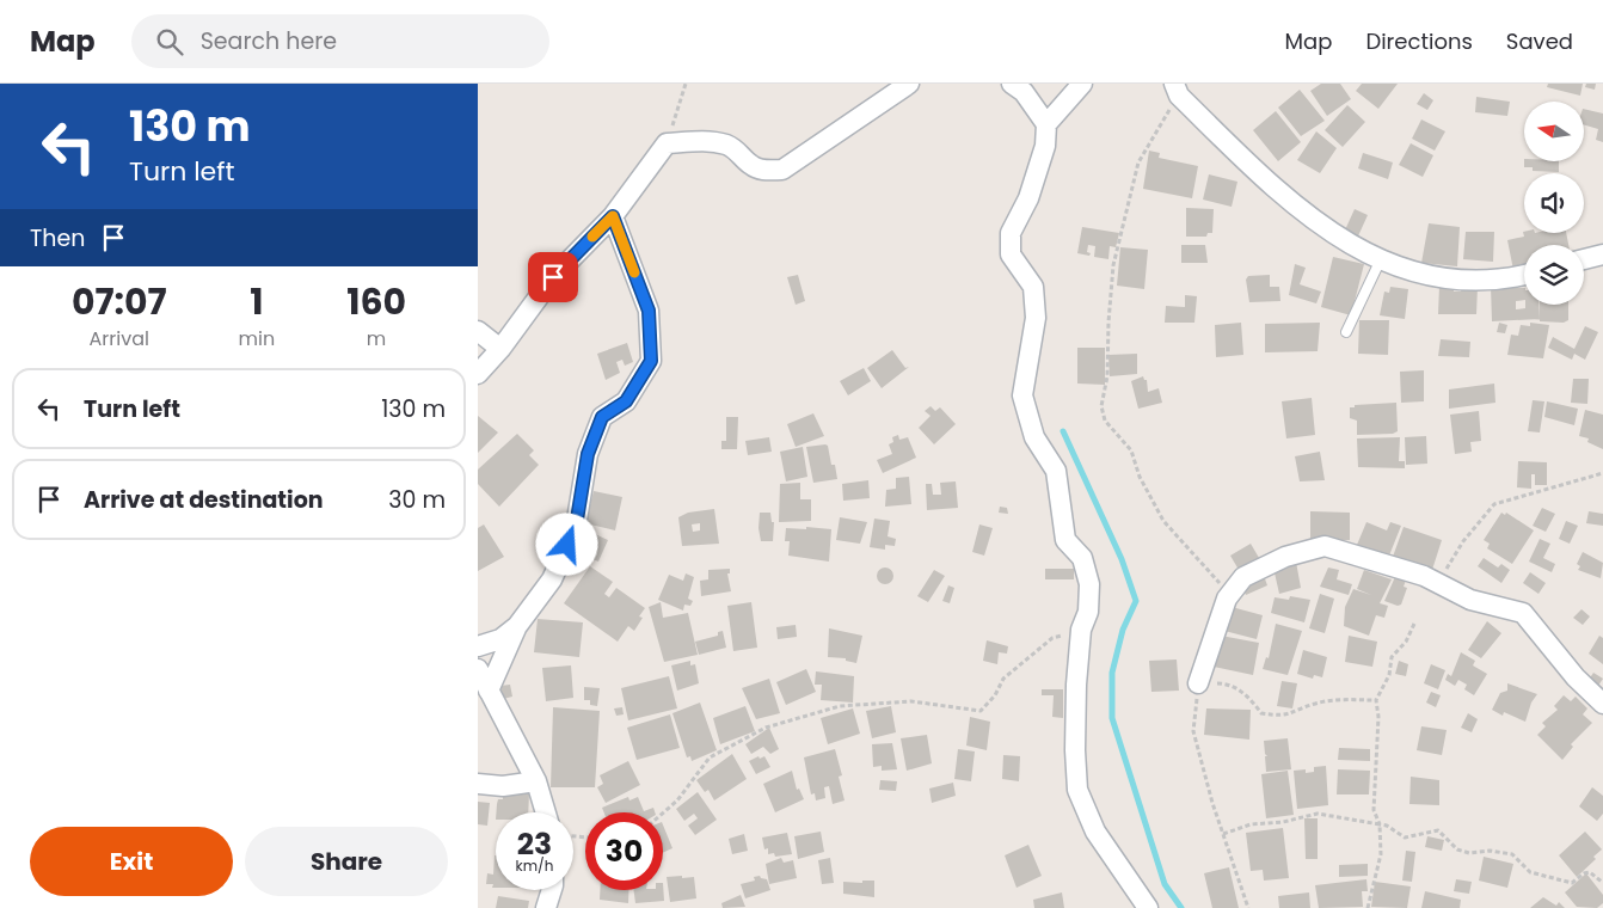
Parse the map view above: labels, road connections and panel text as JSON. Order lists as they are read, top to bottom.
{
  "north": "left",
  "page": {
    "header": "Map",
    "search": "Search here",
    "nav": ["Map", "Directions", "Saved"],
    "turn": ["130 m", "Turn left"],
    "then": "Then",
    "eta": [
      "07:07",
      "Arrival",
      "1",
      "min",
      "160",
      "m"
    ],
    "list": [
      {
        "name": "Turn left",
        "value": "130 m"
      },
      {
        "name": "Arrive at destination",
        "value": "30 m"
      }
    ],
    "speed": "23 km/h",
    "limit": "30",
    "buttons": ["Exit", "Share"]
  }
}
